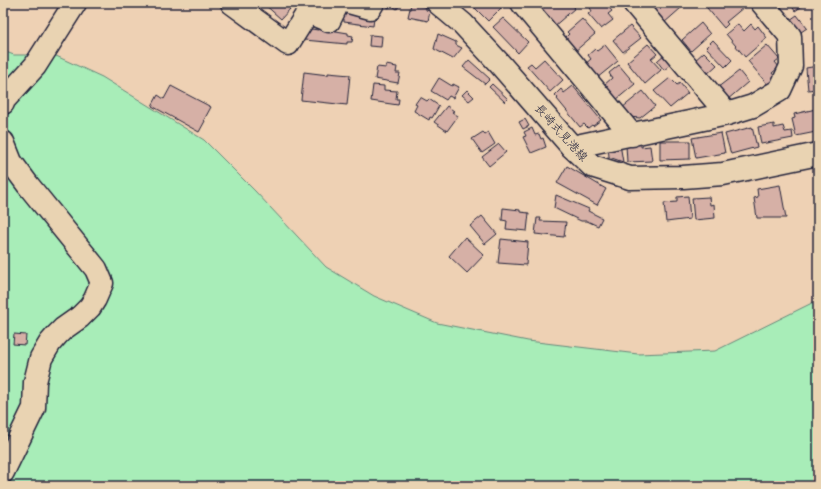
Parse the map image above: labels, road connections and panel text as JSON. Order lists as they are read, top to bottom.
{
  "streets": {
    "street": ["長崎式見港線"]
  }
}
